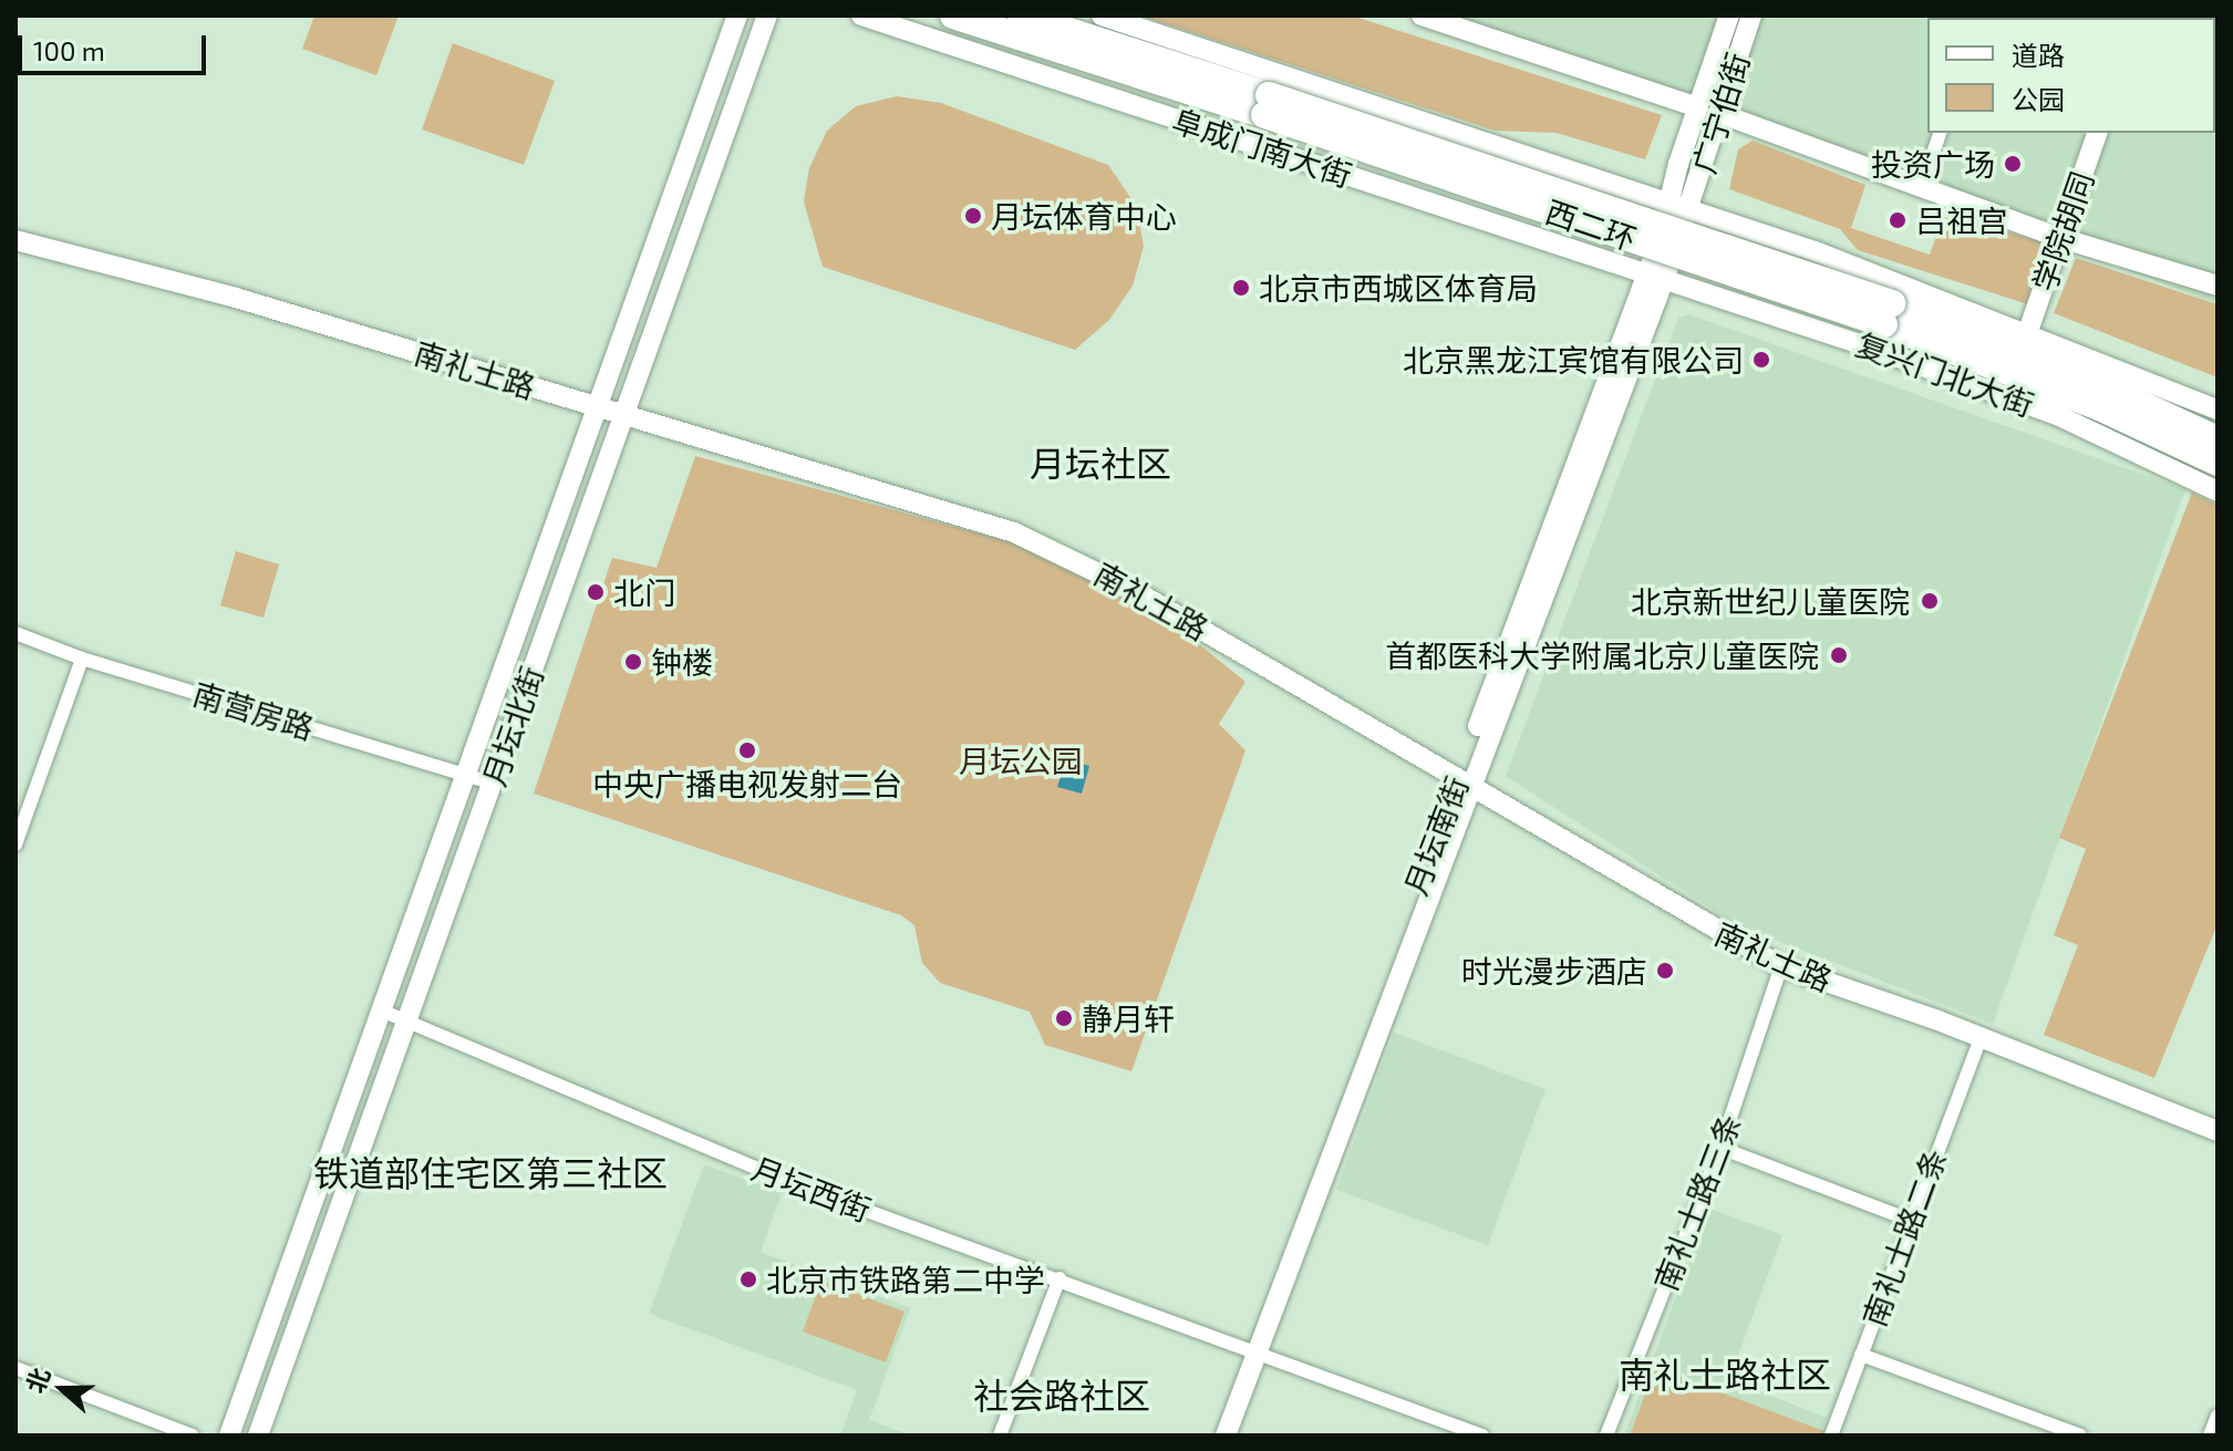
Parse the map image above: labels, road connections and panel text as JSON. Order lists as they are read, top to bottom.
{
  "streets": {
    "highway": ["西二环"],
    "street": [
      "广宁伯街",
      "阜成门南大街",
      "学院胡同",
      "南礼士路",
      "复兴门北大街",
      "南营房路",
      "月坛北街",
      "月坛南街",
      "月坛西街",
      "南礼士路三条",
      "南礼士路二条"
    ]
  },
  "crossings": [
    ["广宁伯街", "月坛南街"],
    ["阜成门南大街", "复兴门北大街"],
    ["阜成门南大街", "月坛南街"],
    ["南礼士路", "月坛北街"],
    ["南礼士路", "月坛南街"],
    ["南礼士路", "南礼士路三条"],
    ["南礼士路", "南礼士路二条"],
    ["复兴门北大街", "月坛南街"],
    ["南营房路", "月坛北街"],
    ["月坛北街", "月坛西街"],
    ["月坛南街", "月坛西街"]
  ],
  "districts": [
    "月坛社区",
    "铁道部住宅区第三社区",
    "南礼士路社区",
    "社会路社区"
  ],
  "parks": ["月坛公园"],
  "places": [
    "投资广场",
    "月坛体育中心",
    "吕祖宫",
    "北京市西城区体育局",
    "北京黑龙江宾馆有限公司",
    "北门",
    "北京新世纪儿童医院",
    "首都医科大学附属北京儿童医院",
    "钟楼",
    "中央广播电视发射二台",
    "时光漫步酒店",
    "静月轩",
    "北京市铁路第二中学"
  ],
  "legend": ["道路", "公园"],
  "scale_bar": "100 m",
  "north": "left"
}
